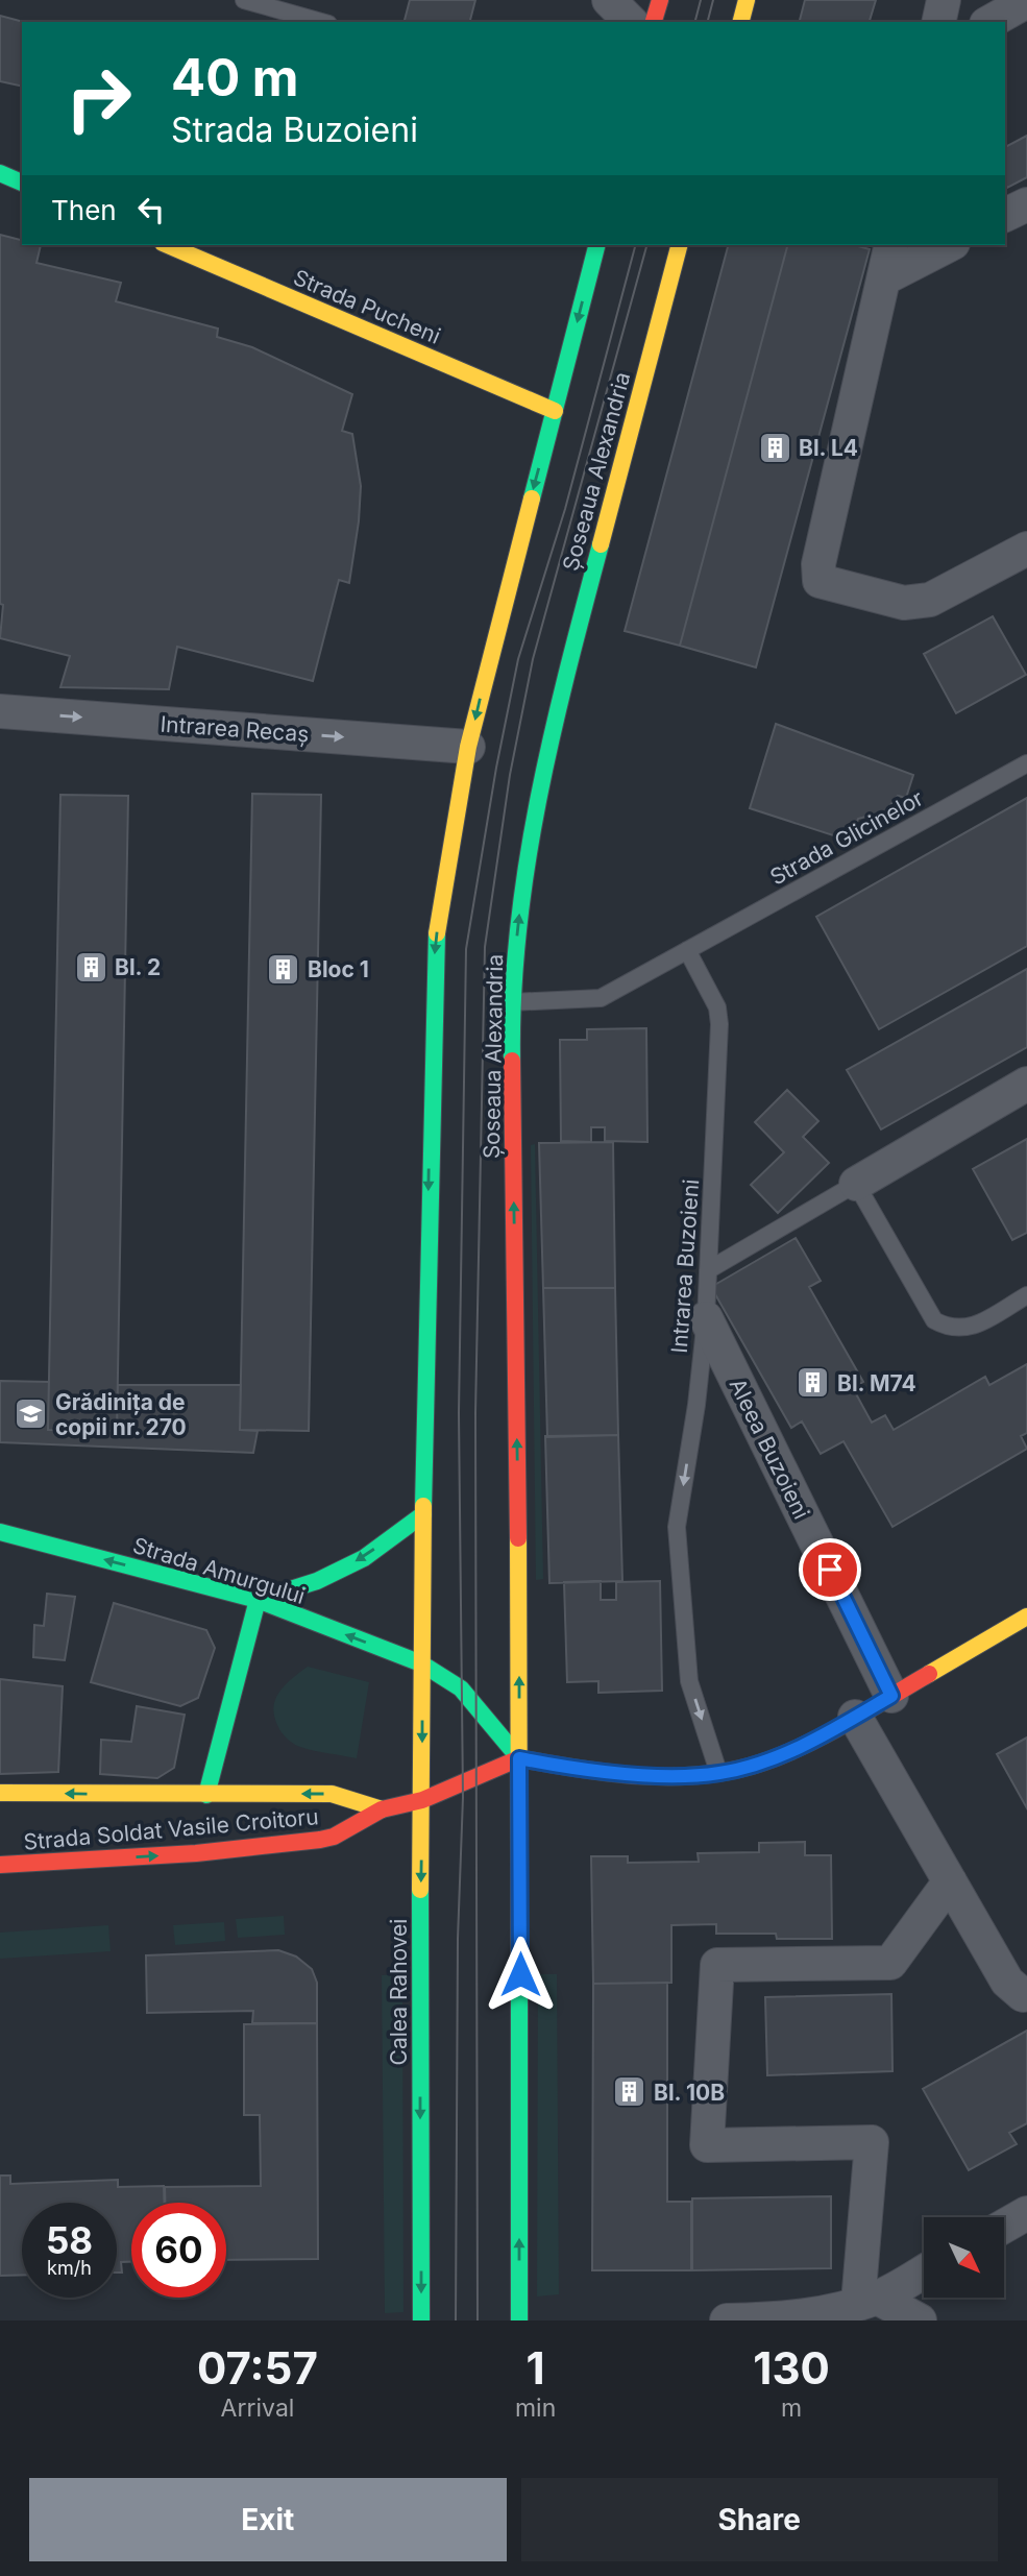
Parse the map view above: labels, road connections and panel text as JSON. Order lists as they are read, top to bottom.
{
  "streets": {
    "main road": [
      "Strada Pucheni",
      "Șoseaua Alexandria",
      "Strada Amurgului",
      "Strada Soldat Vasile Croitoru",
      "Calea Rahovei"
    ],
    "street": ["Intrarea Recaș", "Aleea Buzoieni"],
    "lane": ["Strada Glicinelor", "Intrarea Buzoieni"]
  },
  "crossings": [
    ["Șoseaua Alexandria", "Strada Amurgului"],
    ["Șoseaua Alexandria", "Strada Soldat Vasile Croitoru"],
    ["Strada Glicinelor", "Intrarea Buzoieni"],
    ["Intrarea Buzoieni", "Aleea Buzoieni"],
    ["Strada Amurgului", "Strada Soldat Vasile Croitoru"],
    ["Strada Amurgului", "Calea Rahovei"],
    ["Strada Soldat Vasile Croitoru", "Calea Rahovei"]
  ],
  "one_way": ["Intrarea Recaș", "Intrarea Buzoieni", "Strada Amurgului"],
  "places": {
    "building": [
      "Bl. L4",
      "Bl. 2",
      "Bloc 1",
      "Bl. M74",
      "Bl. 10B"
    ],
    "school or university": ["Grădinița de copii nr. 270"]
  },
  "north": "bottom right",
  "page": {
    "turn": ["40 m", "Strada Buzoieni"],
    "then": "Then",
    "speed": "58 km/h",
    "limit": "60",
    "eta": [
      "07:57",
      "Arrival",
      "1",
      "min",
      "130",
      "m"
    ],
    "buttons": ["Exit", "Share"]
  }
}
